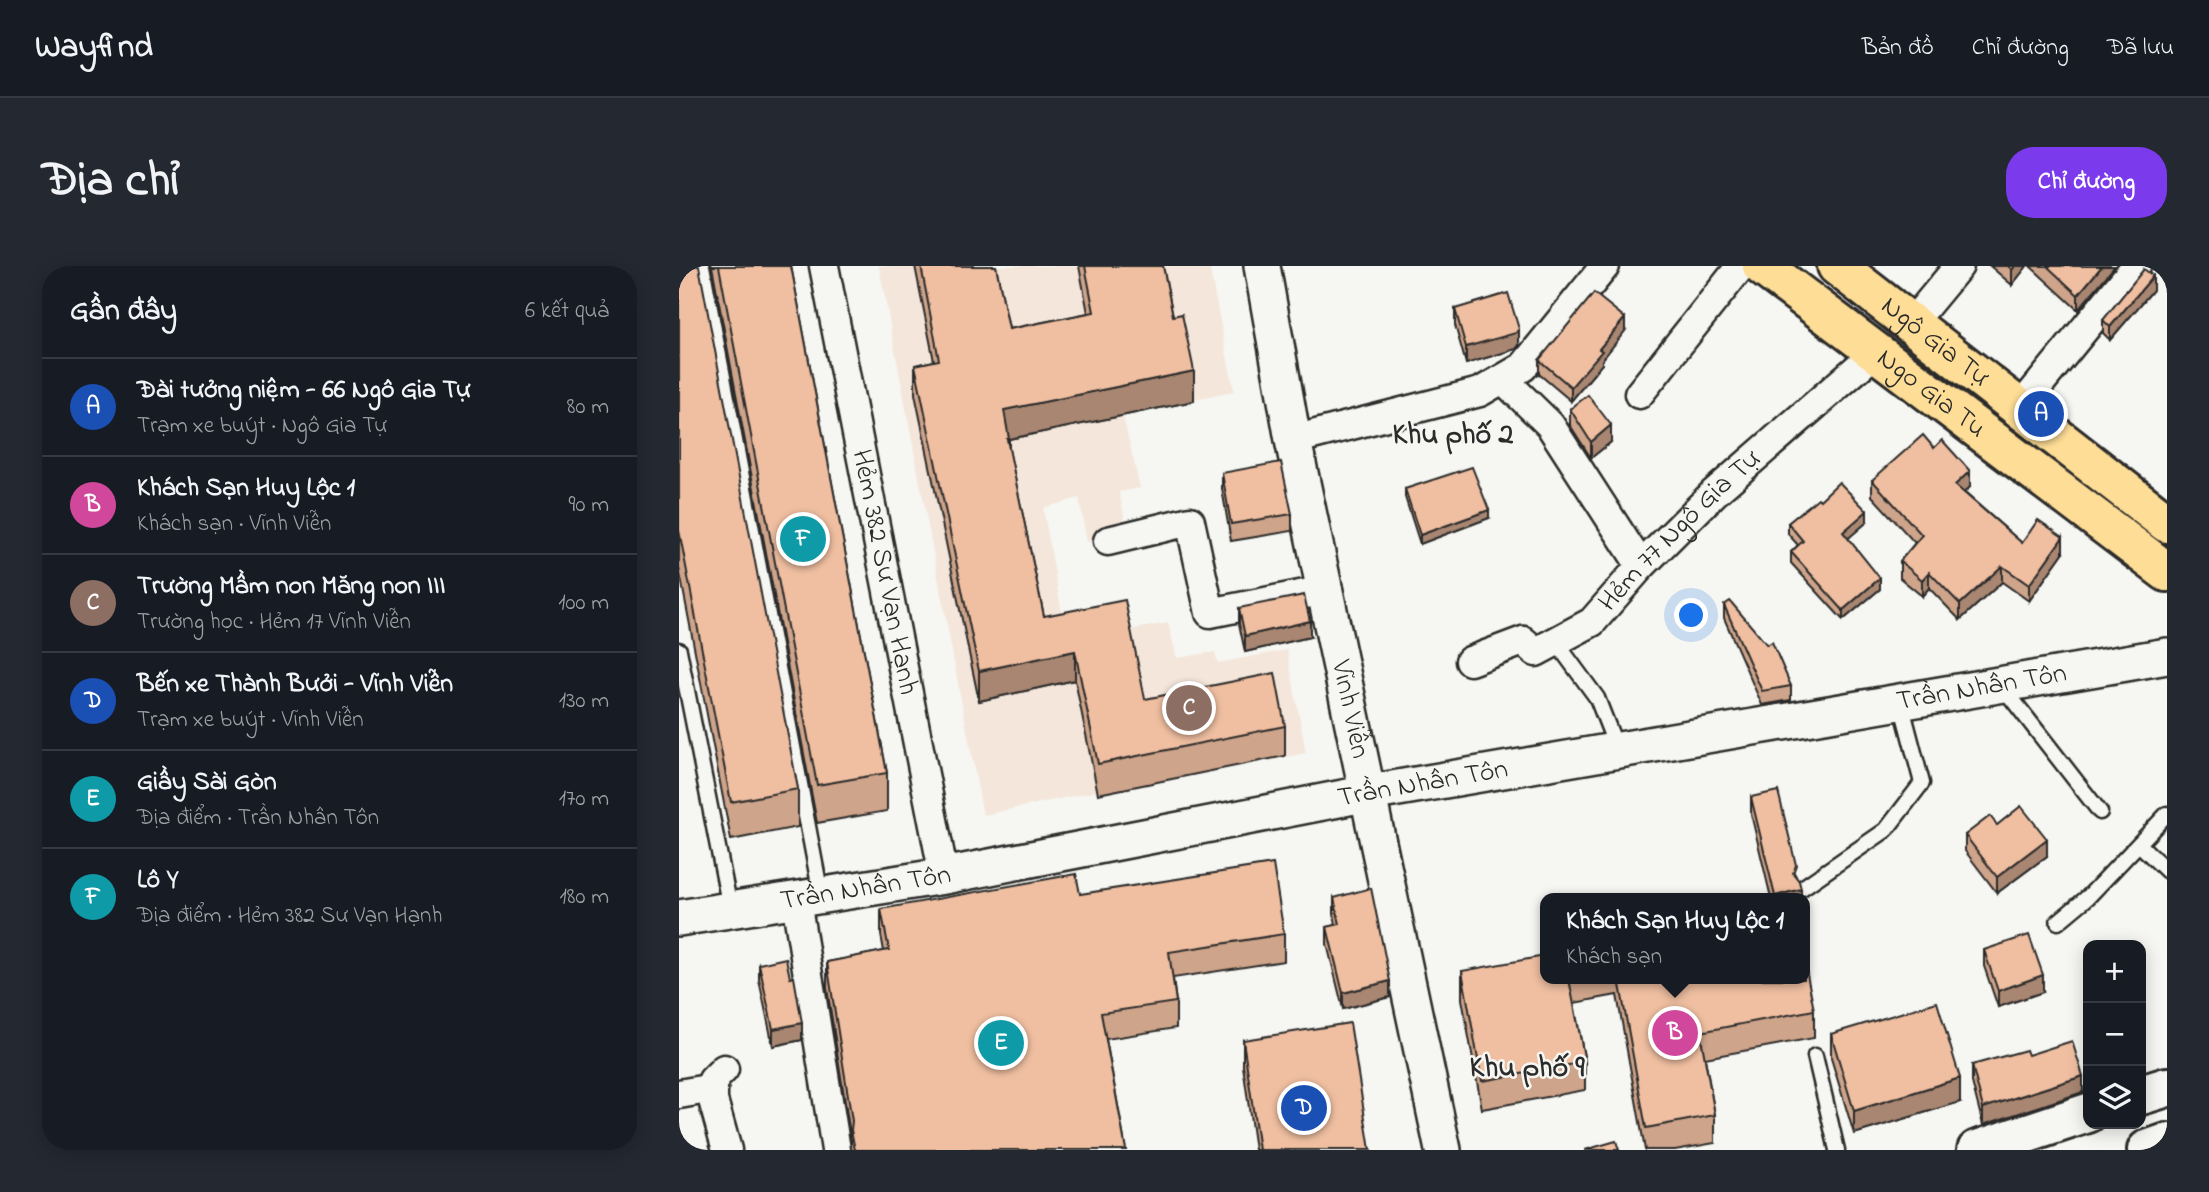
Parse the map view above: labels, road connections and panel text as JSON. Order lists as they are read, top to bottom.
{
  "streets": {
    "main road": ["Ngô Gia Tự", "Ngo Gia Tu"],
    "street": [
      "Hẻm 77 Ngô Gia Tự",
      "Hẻm 382 Sư Vạn Hạnh",
      "Trần Nhân Tôn",
      "Vĩnh Viễn"
    ]
  },
  "crossings": [
    ["Ngo Gia Tu", "Hẻm 77 Ngô Gia Tự"],
    ["Hẻm 382 Sư Vạn Hạnh", "Trần Nhân Tôn"],
    ["Trần Nhân Tôn", "Vĩnh Viễn"]
  ],
  "districts": ["Khu phố 2", "Khu phố 9"],
  "page": {
    "header": "Wayfind",
    "nav": ["Bản đồ", "Chỉ đường", "Đã lưu"],
    "title": "Địa chỉ",
    "buttons": "Chỉ đường",
    "heading": ["Gần đây", "6 kết quả"],
    "list": [
      {
        "mark": "A",
        "name": "Đài tưởng niệm - 66 Ngô Gia Tự",
        "note": "Trạm xe buýt · Ngô Gia Tự",
        "value": "80 m"
      },
      {
        "mark": "B",
        "name": "Khách Sạn Huy Lộc 1",
        "note": "Khách sạn · Vĩnh Viễn",
        "value": "90 m"
      },
      {
        "mark": "C",
        "name": "Trường Mầm non Măng non III",
        "note": "Trường học · Hẻm 17 Vĩnh Viễn",
        "value": "100 m"
      },
      {
        "mark": "D",
        "name": "Bến xe Thành Bưởi - Vĩnh Viễn",
        "note": "Trạm xe buýt · Vĩnh Viễn",
        "value": "130 m"
      },
      {
        "mark": "E",
        "name": "Giầy Sài Gòn",
        "note": "Địa điểm · Trần Nhân Tôn",
        "value": "170 m"
      },
      {
        "mark": "F",
        "name": "Lô Y",
        "note": "Địa điểm · Hẻm 382 Sư Vạn Hạnh",
        "value": "180 m"
      }
    ],
    "pins": [
      "A",
      "F",
      "C",
      "B",
      "E",
      "D"
    ],
    "popup": ["Khách Sạn Huy Lộc 1", "Khách sạn"],
    "map_buttons": ["+", "−"]
  }
}
